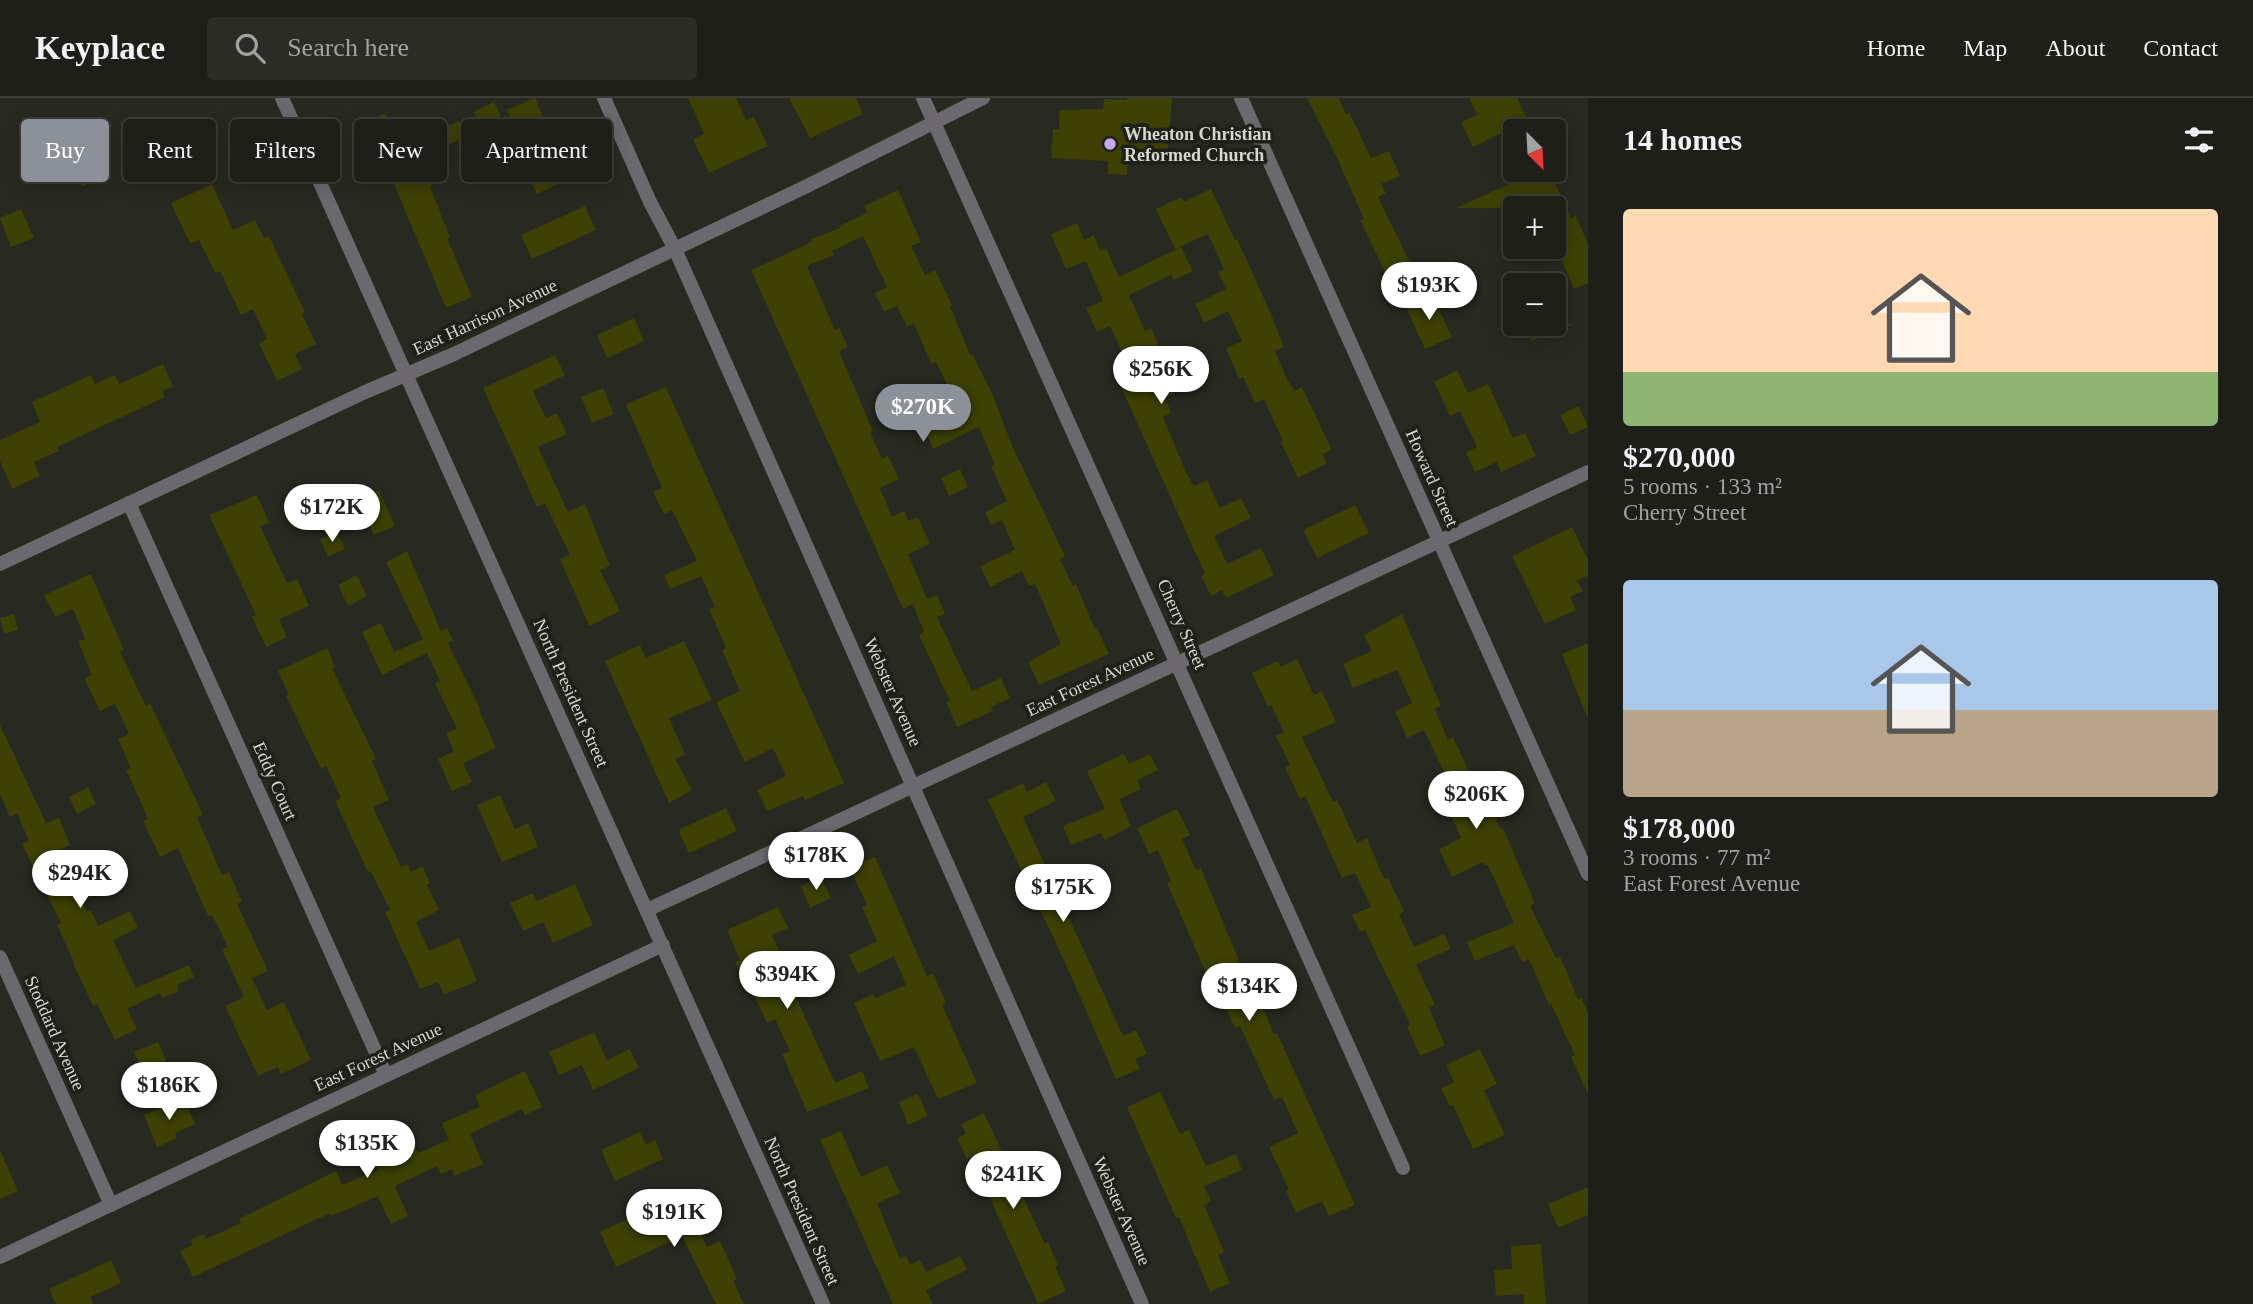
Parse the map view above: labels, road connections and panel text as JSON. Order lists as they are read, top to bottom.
{
  "streets": {
    "street": [
      "East Harrison Avenue",
      "Howard Street",
      "Cherry Street",
      "East Forest Avenue",
      "Webster Avenue",
      "North President Street",
      "Eddy Court",
      "Stoddard Avenue"
    ]
  },
  "crossings": [
    ["East Harrison Avenue", "Cherry Street"],
    ["East Harrison Avenue", "Webster Avenue"],
    ["East Harrison Avenue", "North President Street"],
    ["East Harrison Avenue", "Eddy Court"],
    ["Howard Street", "East Forest Avenue"],
    ["Cherry Street", "East Forest Avenue"],
    ["East Forest Avenue", "Webster Avenue"],
    ["East Forest Avenue", "North President Street"],
    ["East Forest Avenue", "Eddy Court"],
    ["East Forest Avenue", "Stoddard Avenue"]
  ],
  "places": ["Wheaton Christian Reformed Church"],
  "north": "bottom right",
  "page": {
    "header": "Keyplace",
    "search": "Search here",
    "nav": [
      "Home",
      "Map",
      "About",
      "Contact"
    ],
    "heading": "14 homes",
    "map_buttons": ["+", "−"],
    "chip": [
      "Buy",
      "Rent",
      "Filters",
      "New",
      "Apartment"
    ],
    "list": [
      {
        "name": "$270,000",
        "note": "5 rooms · 133 m² · Cherry Street"
      },
      {
        "name": "$178,000",
        "note": "3 rooms · 77 m² · East Forest Avenue"
      }
    ],
    "price": [
      "$193K",
      "$256K",
      "$270K",
      "$172K",
      "$206K",
      "$178K",
      "$294K",
      "$175K",
      "$394K",
      "$134K",
      "$186K",
      "$135K",
      "$241K",
      "$191K"
    ]
  }
}
